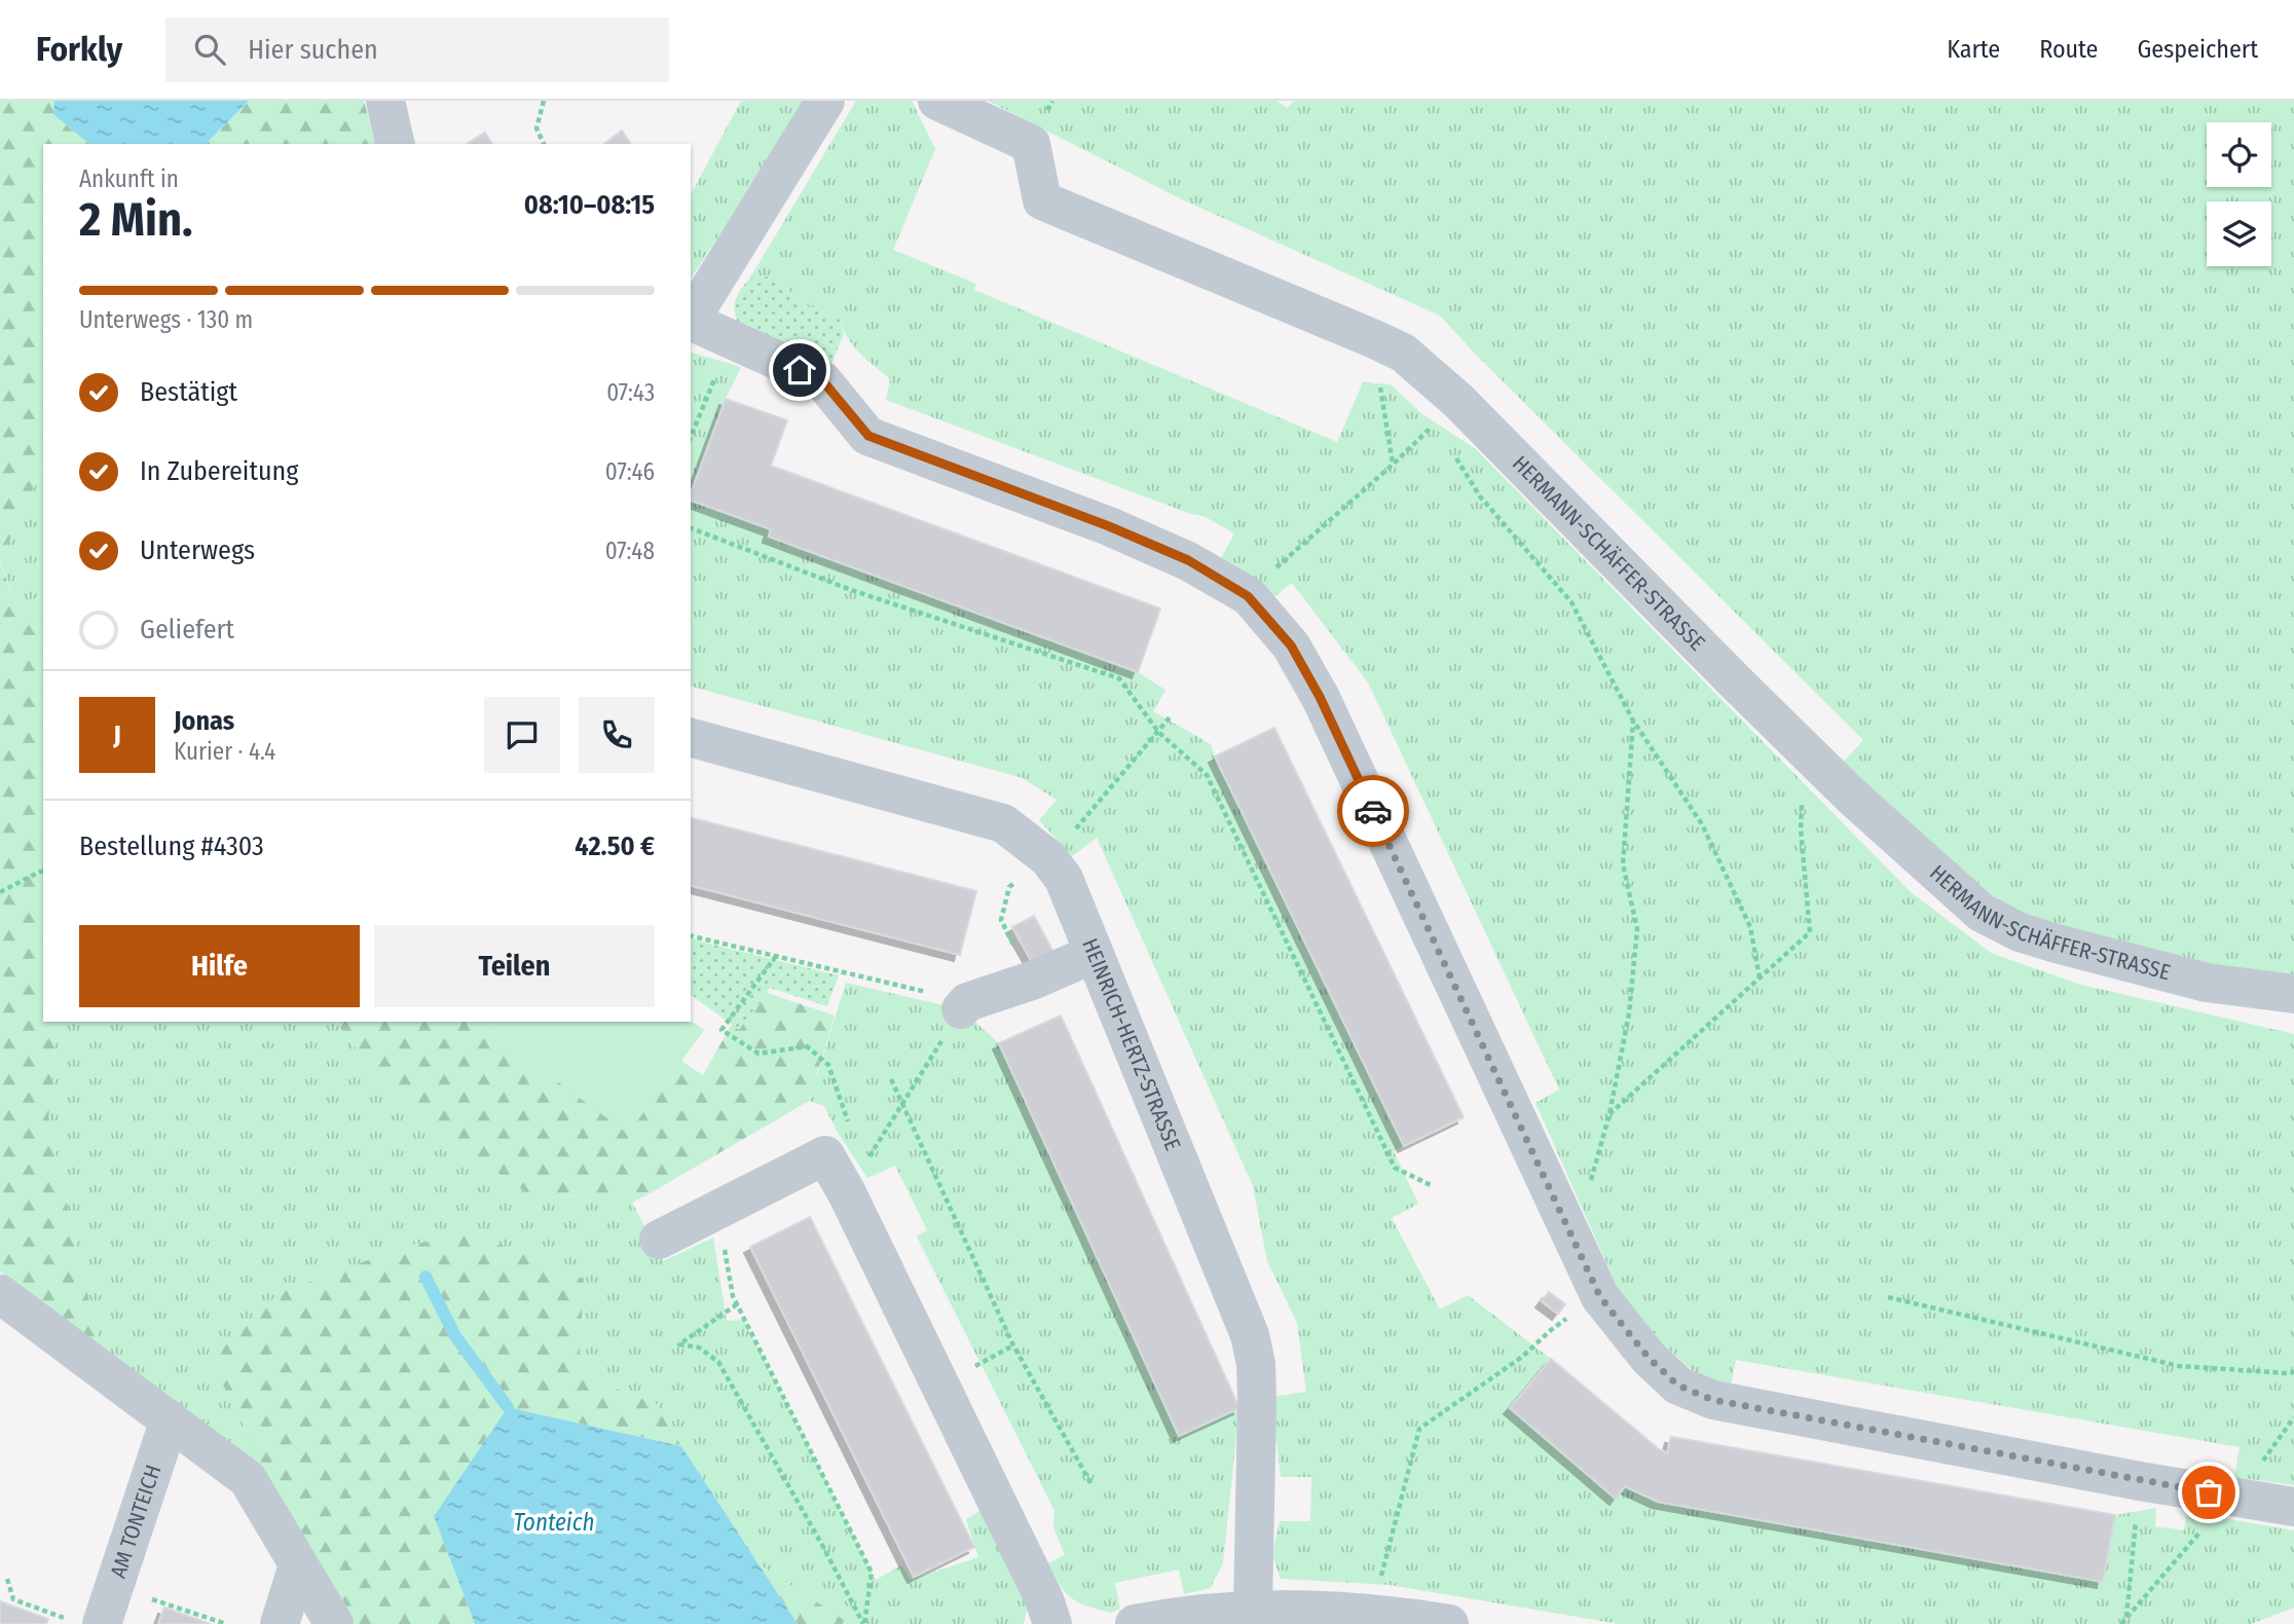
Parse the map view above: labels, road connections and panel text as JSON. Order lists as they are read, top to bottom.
{
  "streets": {
    "street": ["HERMANN-SCHÄFFER-STRASSE", "HEINRICH-HERTZ-STRASSE", "AM TONTEICH"]
  },
  "water": ["Tonteich"],
  "page": {
    "header": "Forkly",
    "search": "Hier suchen",
    "nav": ["Karte", "Route", "Gespeichert"],
    "heading": ["2 Min.", "Ankunft in", "08:10–08:15"],
    "panel": [
      "Jonas",
      "Kurier · 4.4",
      "Bestellung #4303",
      "42.50 €"
    ],
    "bar": "Unterwegs · 130 m",
    "list": [
      ["Bestätigt", "07:43"],
      ["In Zubereitung", "07:46"],
      ["Unterwegs", "07:48"],
      "Geliefert"
    ],
    "round": "J",
    "buttons": ["Hilfe", "Teilen"]
  }
}
